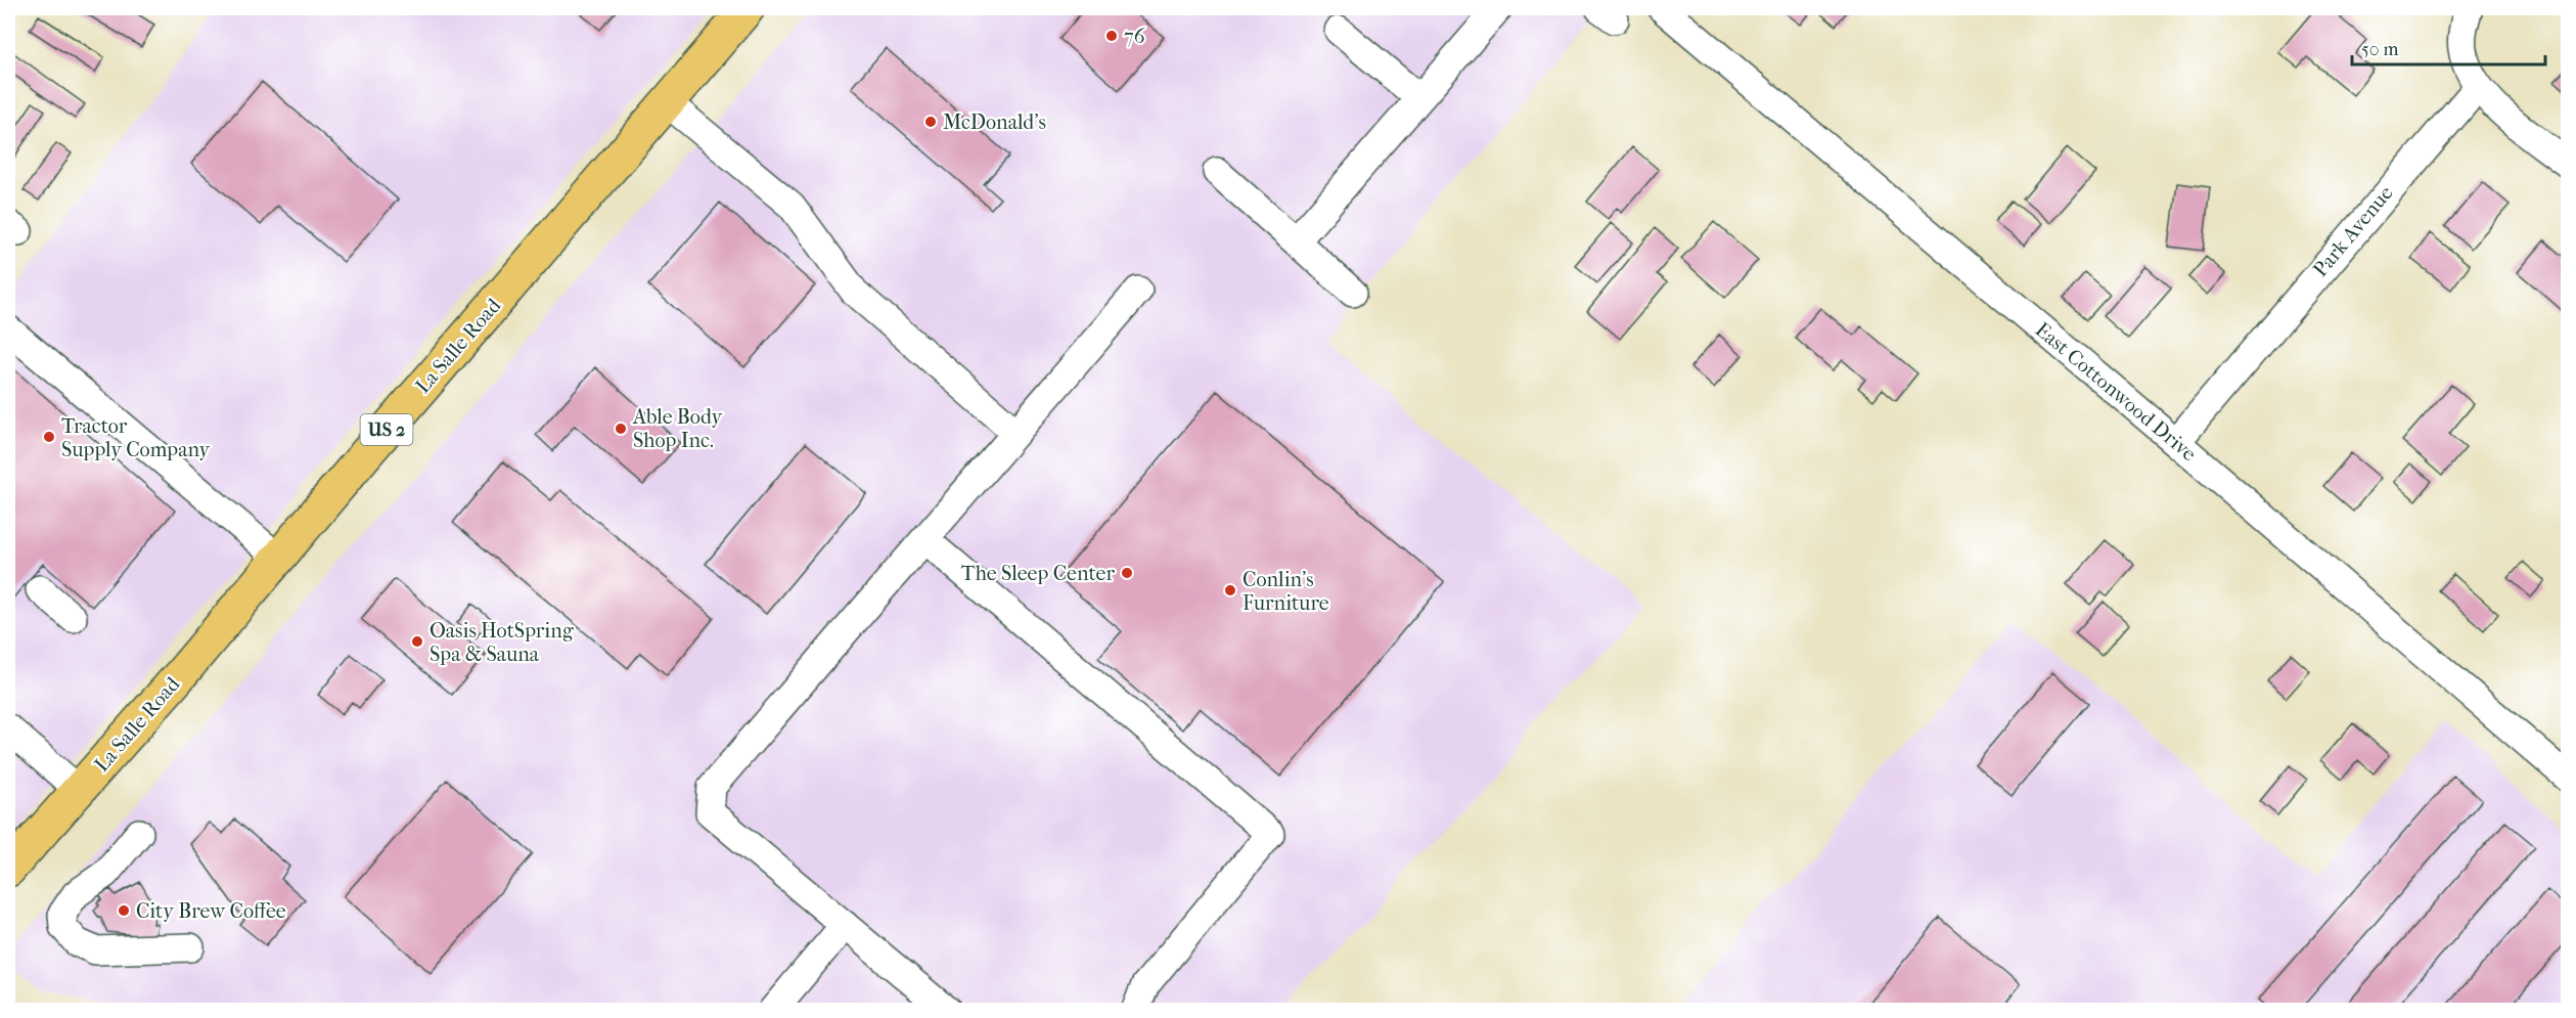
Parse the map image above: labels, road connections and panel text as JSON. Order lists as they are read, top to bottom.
{
  "streets": {
    "highway": ["La Salle Road", "US 2"],
    "street": ["Park Avenue", "East Cottonwood Drive"]
  },
  "crossings": [
    ["Park Avenue", "East Cottonwood Drive"]
  ],
  "places": [
    "76",
    "McDonald's",
    "Able Body Shop Inc.",
    "Tractor Supply Company",
    "The Sleep Center",
    "Conlin's Furniture",
    "Oasis HotSpring Spa & Sauna",
    "City Brew Coffee"
  ],
  "scale_bar": "50 m"
}
